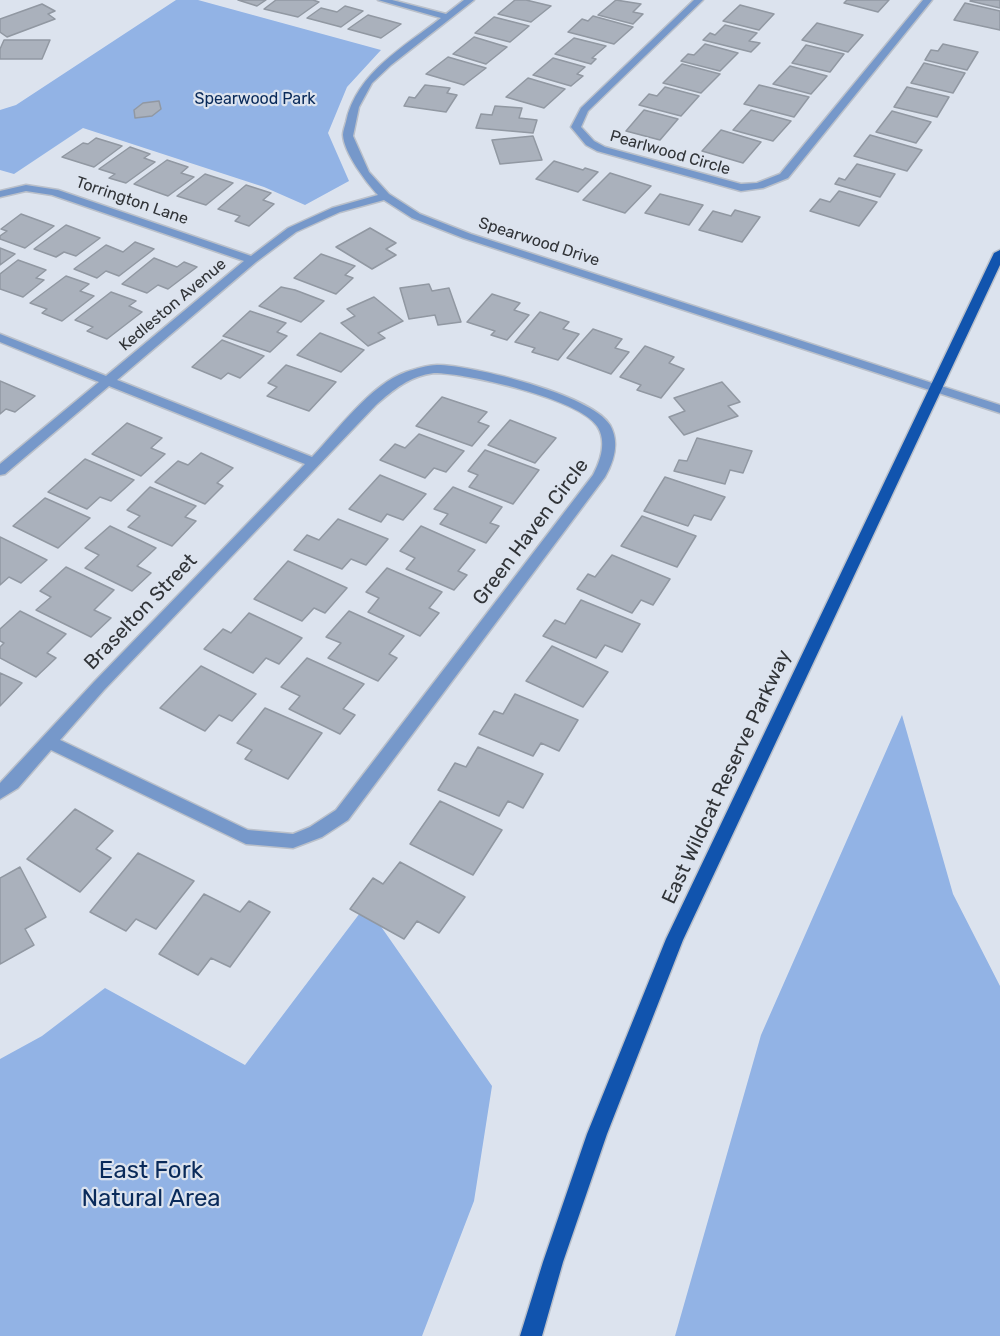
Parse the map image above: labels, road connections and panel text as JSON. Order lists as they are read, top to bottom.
{
  "streets": {
    "main road": ["East Wildcat Reserve Parkway"],
    "street": [
      "Pearlwood Circle",
      "Torrington Lane",
      "Spearwood Drive",
      "Kedleston Avenue",
      "Green Haven Circle",
      "Braselton Street"
    ]
  },
  "crossings": [
    ["Torrington Lane", "Kedleston Avenue"],
    ["Spearwood Drive", "Kedleston Avenue"],
    ["Spearwood Drive", "East Wildcat Reserve Parkway"],
    ["Green Haven Circle", "Braselton Street"]
  ],
  "parks": ["Spearwood Park", "East Fork Natural Area"]
}
